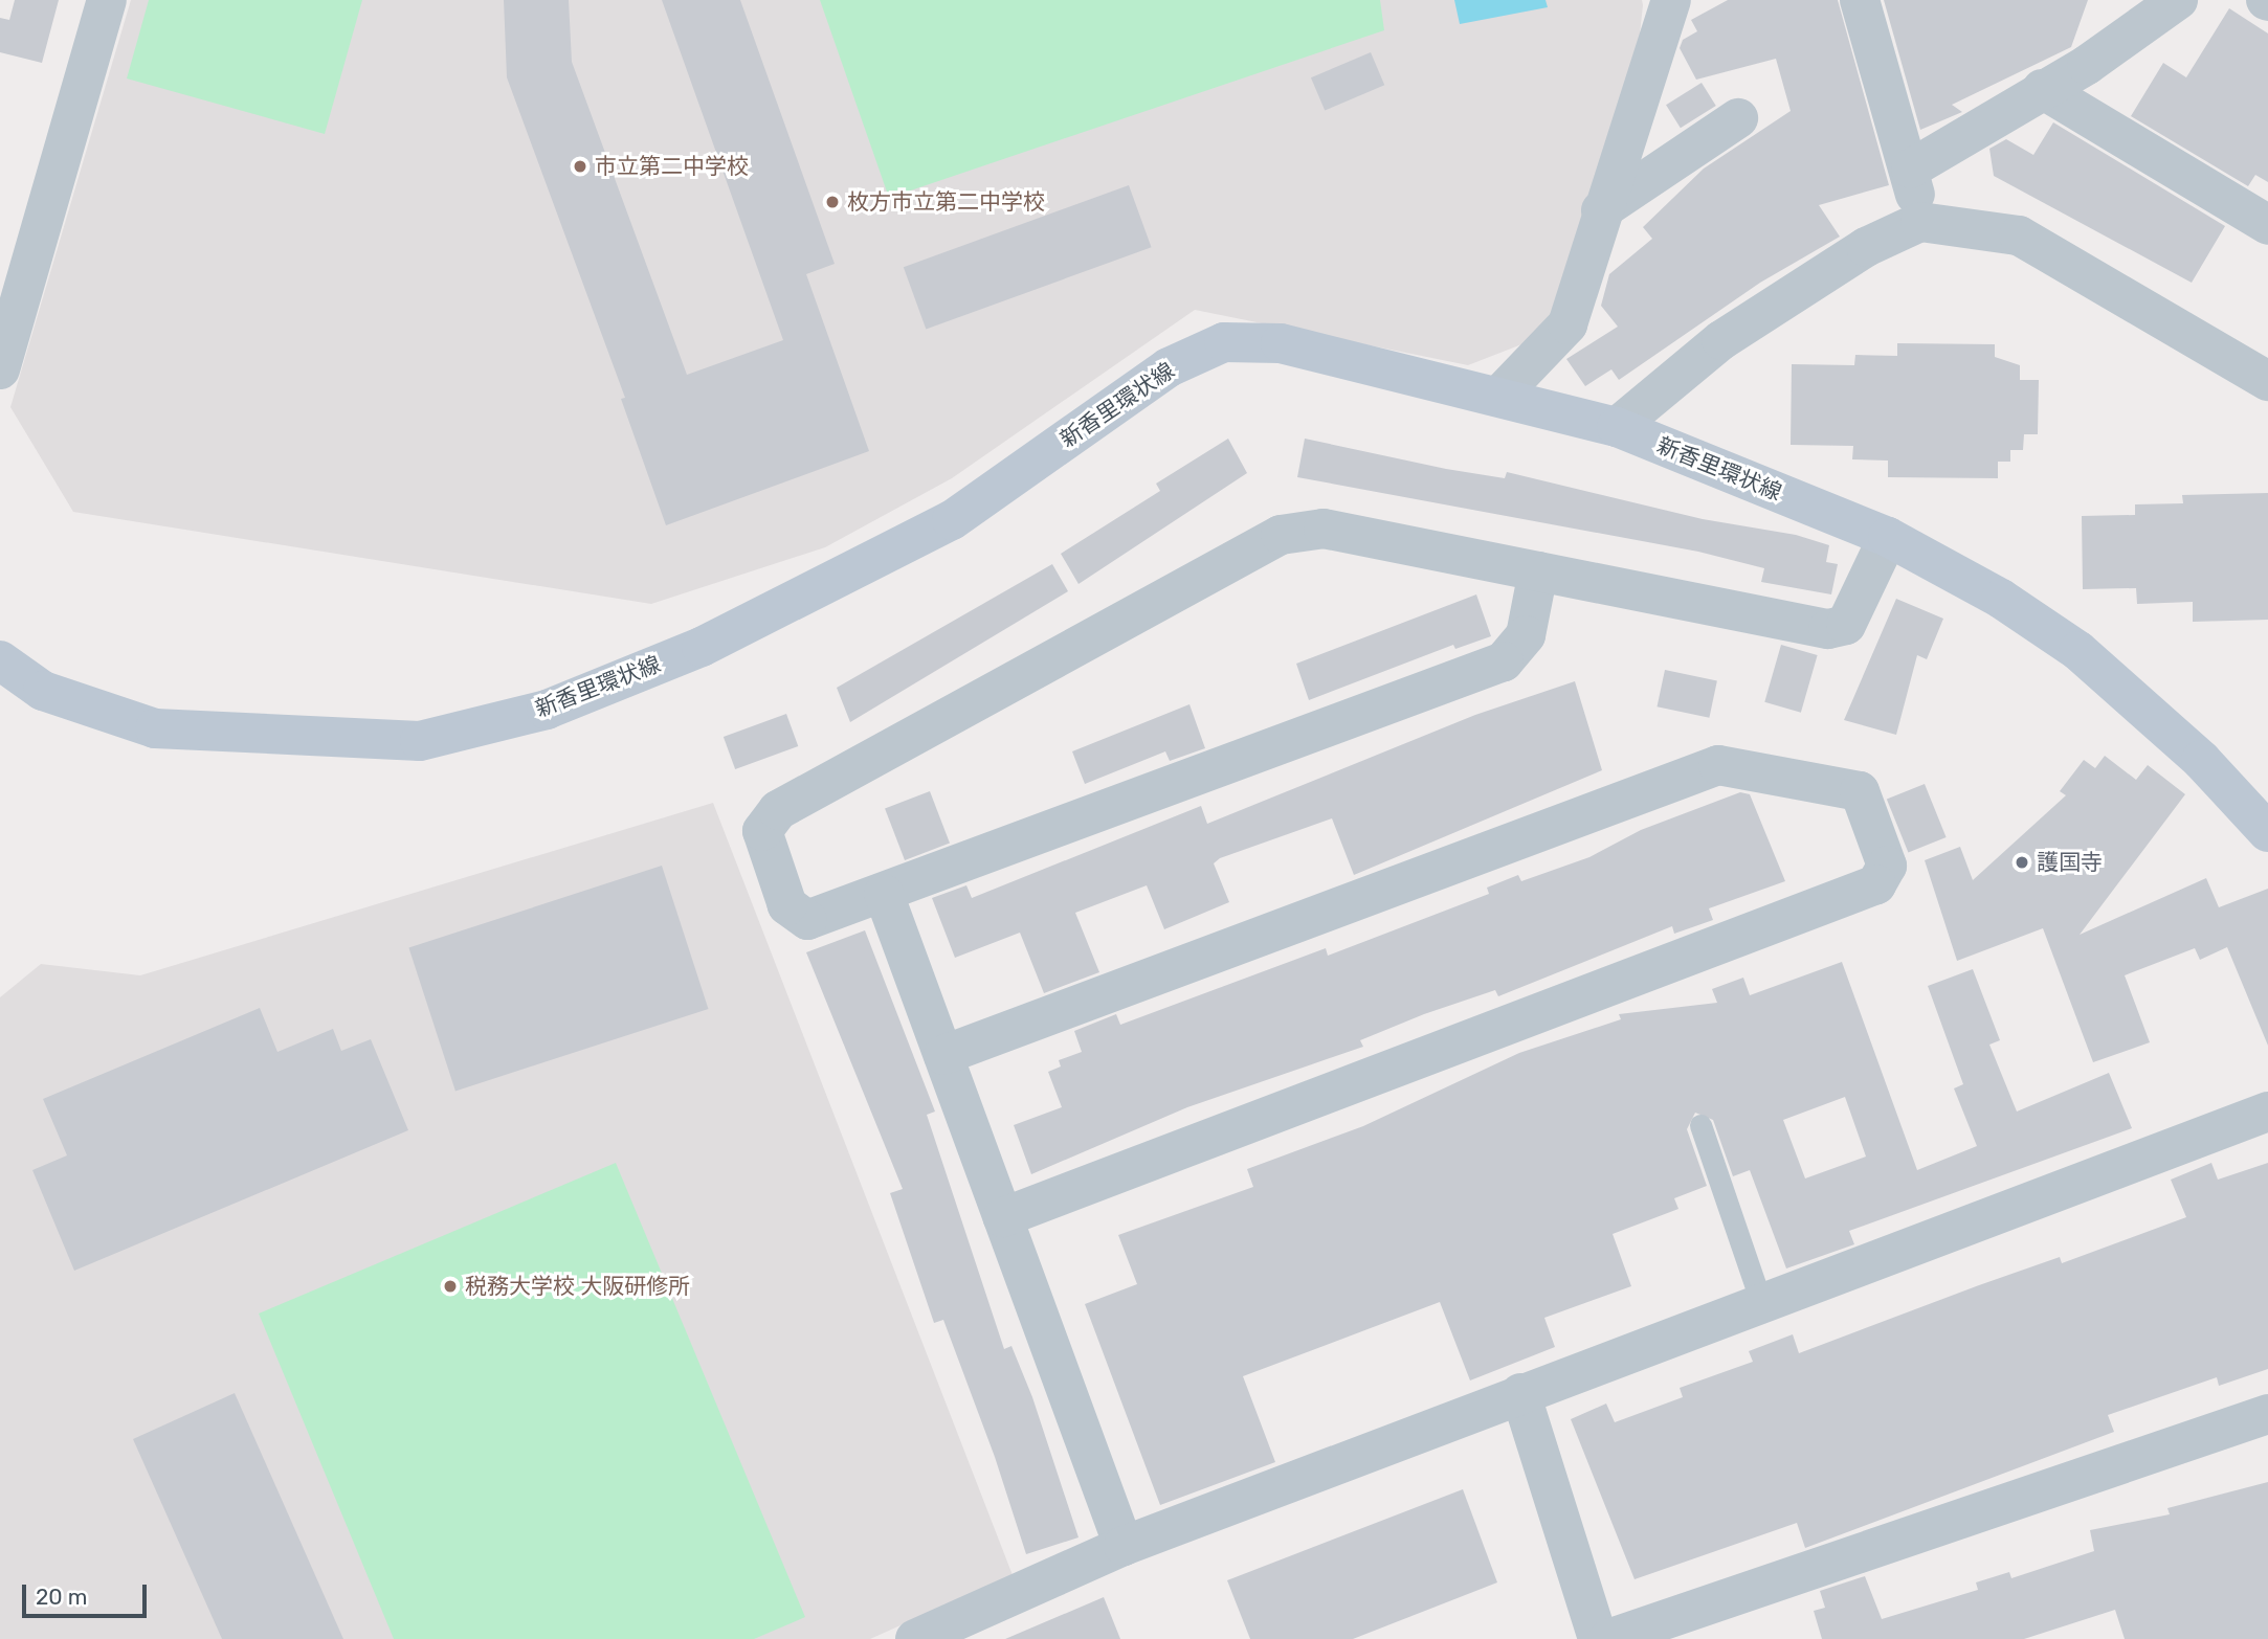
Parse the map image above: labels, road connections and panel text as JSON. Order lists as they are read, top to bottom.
{
  "streets": {
    "street": ["新香里環状線"]
  },
  "places": [
    "市立第二中学校",
    "枚方市立第二中学校",
    "護国寺",
    "税務大学校 大阪研修所"
  ],
  "scale_bar": "20 m"
}
